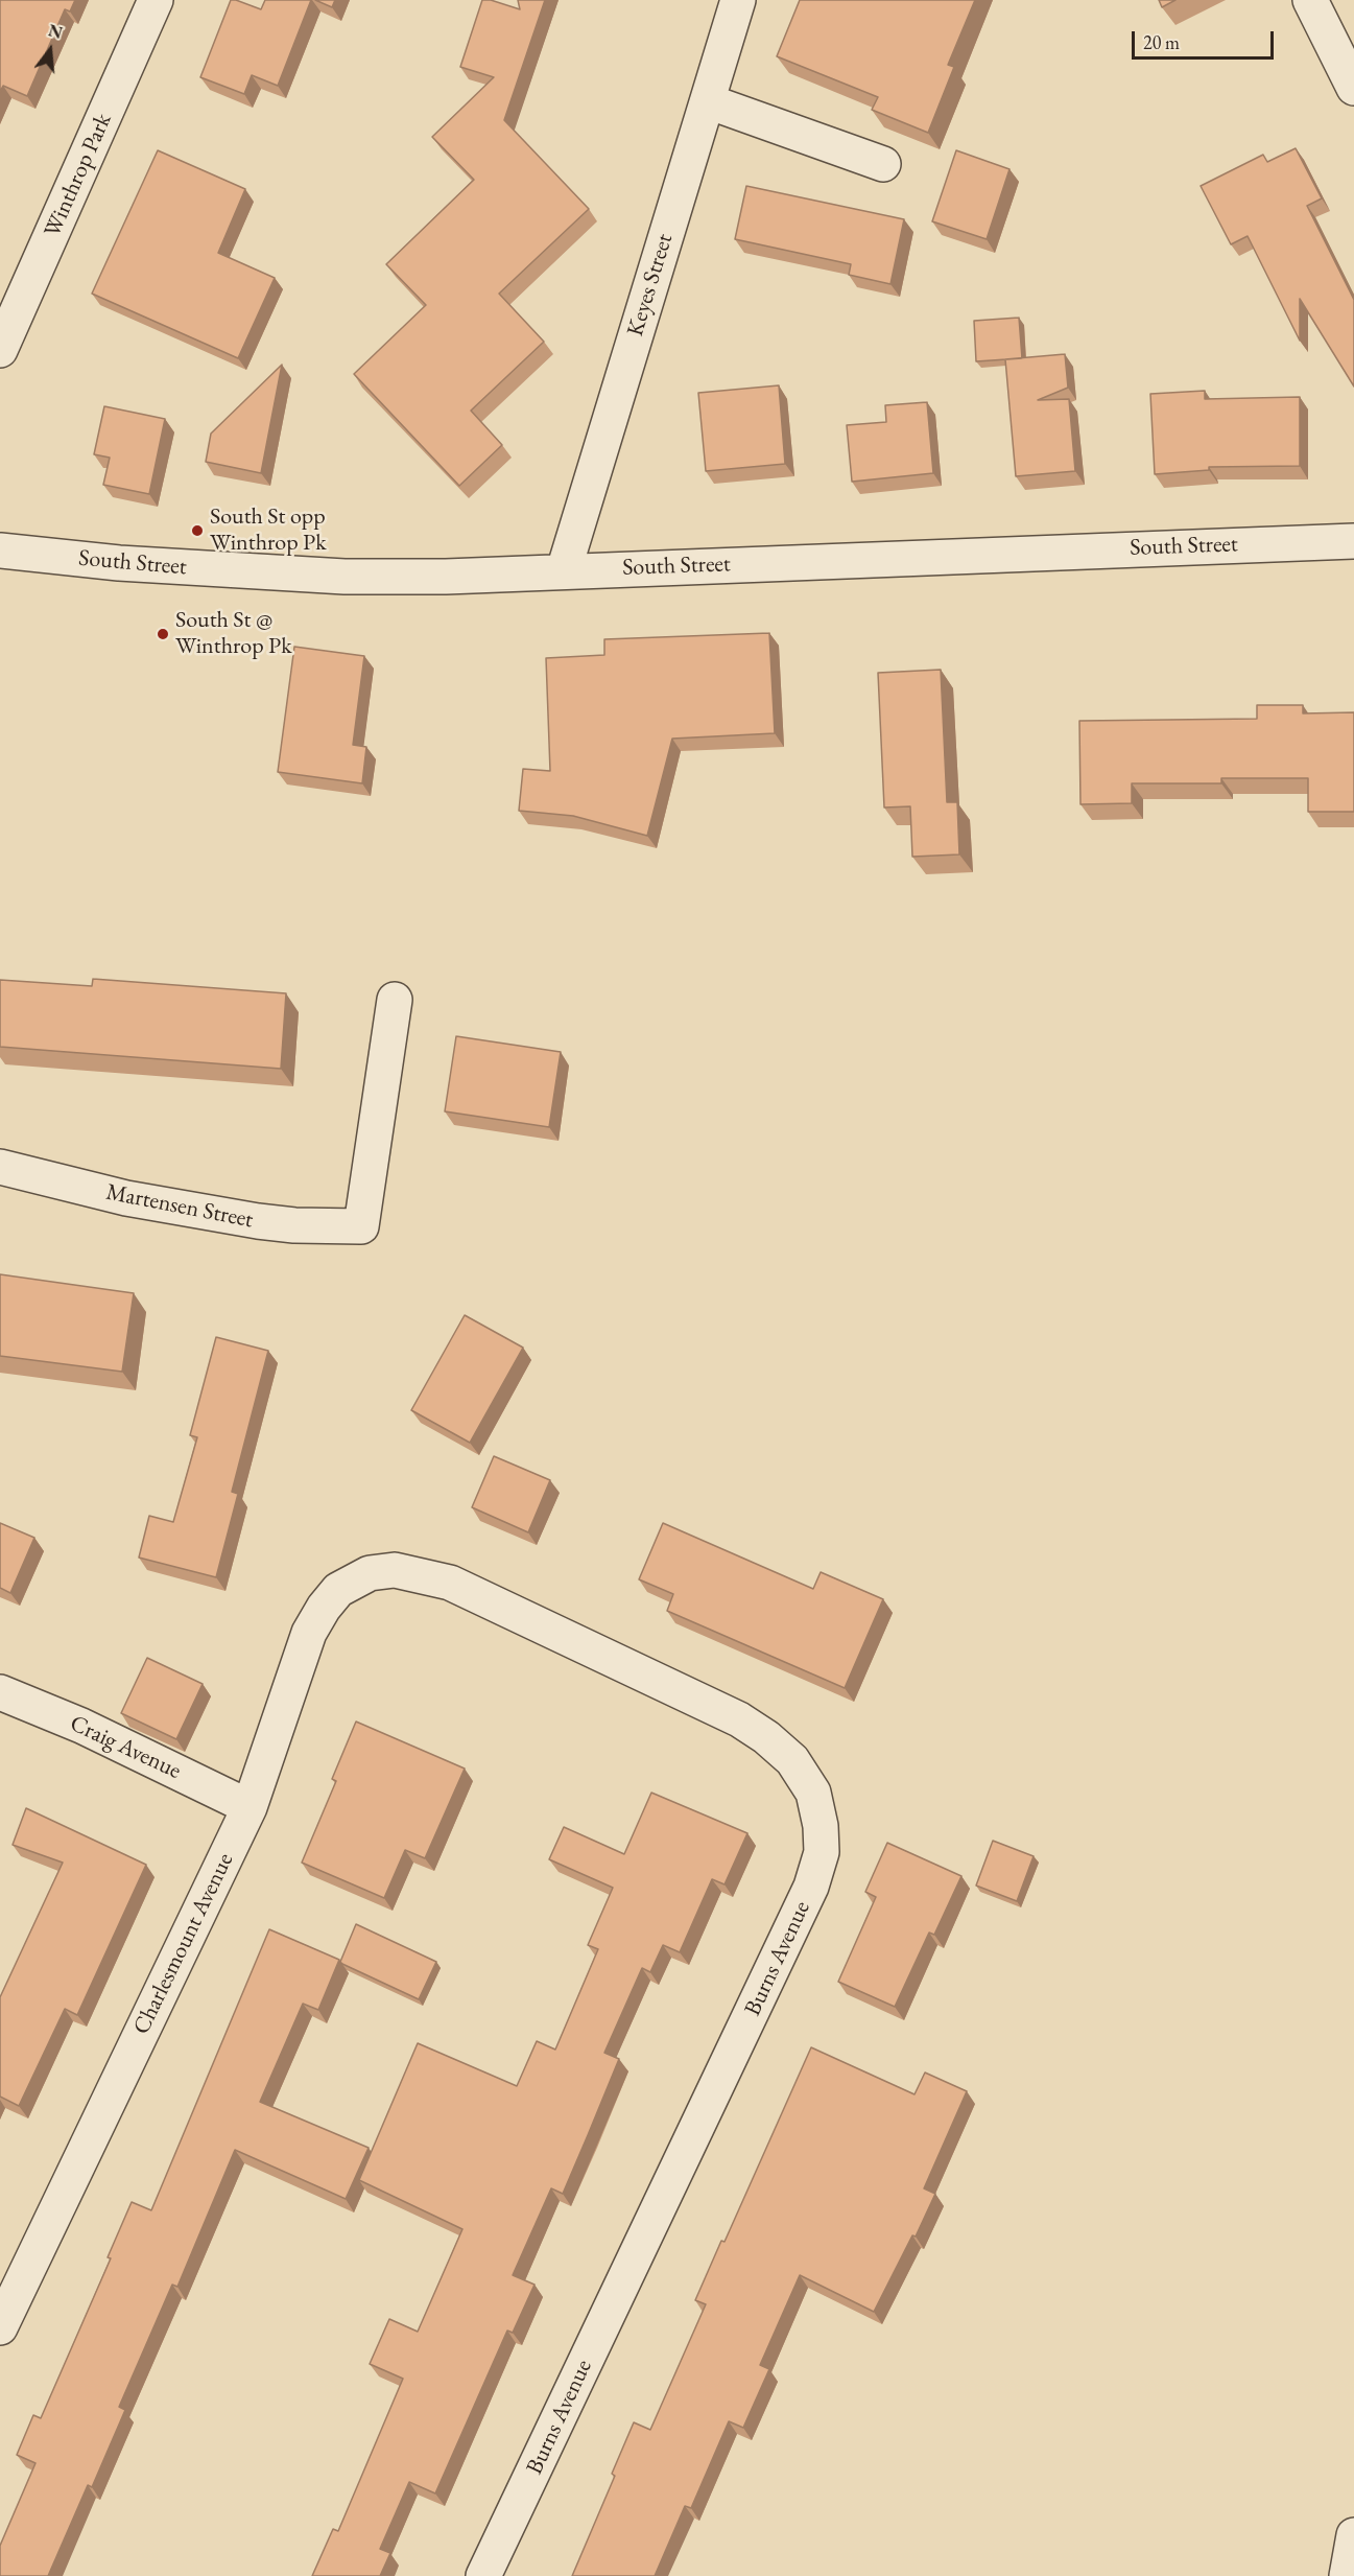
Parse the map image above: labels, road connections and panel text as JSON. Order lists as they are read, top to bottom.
{
  "streets": {
    "street": [
      "Winthrop Park",
      "Keyes Street",
      "South Street",
      "Martensen Street",
      "Craig Avenue",
      "Charlesmount Avenue",
      "Burns Avenue"
    ]
  },
  "crossings": [
    ["Keyes Street", "South Street"],
    ["Craig Avenue", "Charlesmount Avenue"],
    ["Charlesmount Avenue", "Burns Avenue"]
  ],
  "places": ["South St opp Winthrop Pk", "South St @ Winthrop Pk"],
  "scale_bar": "20 m",
  "north": "top"
}
